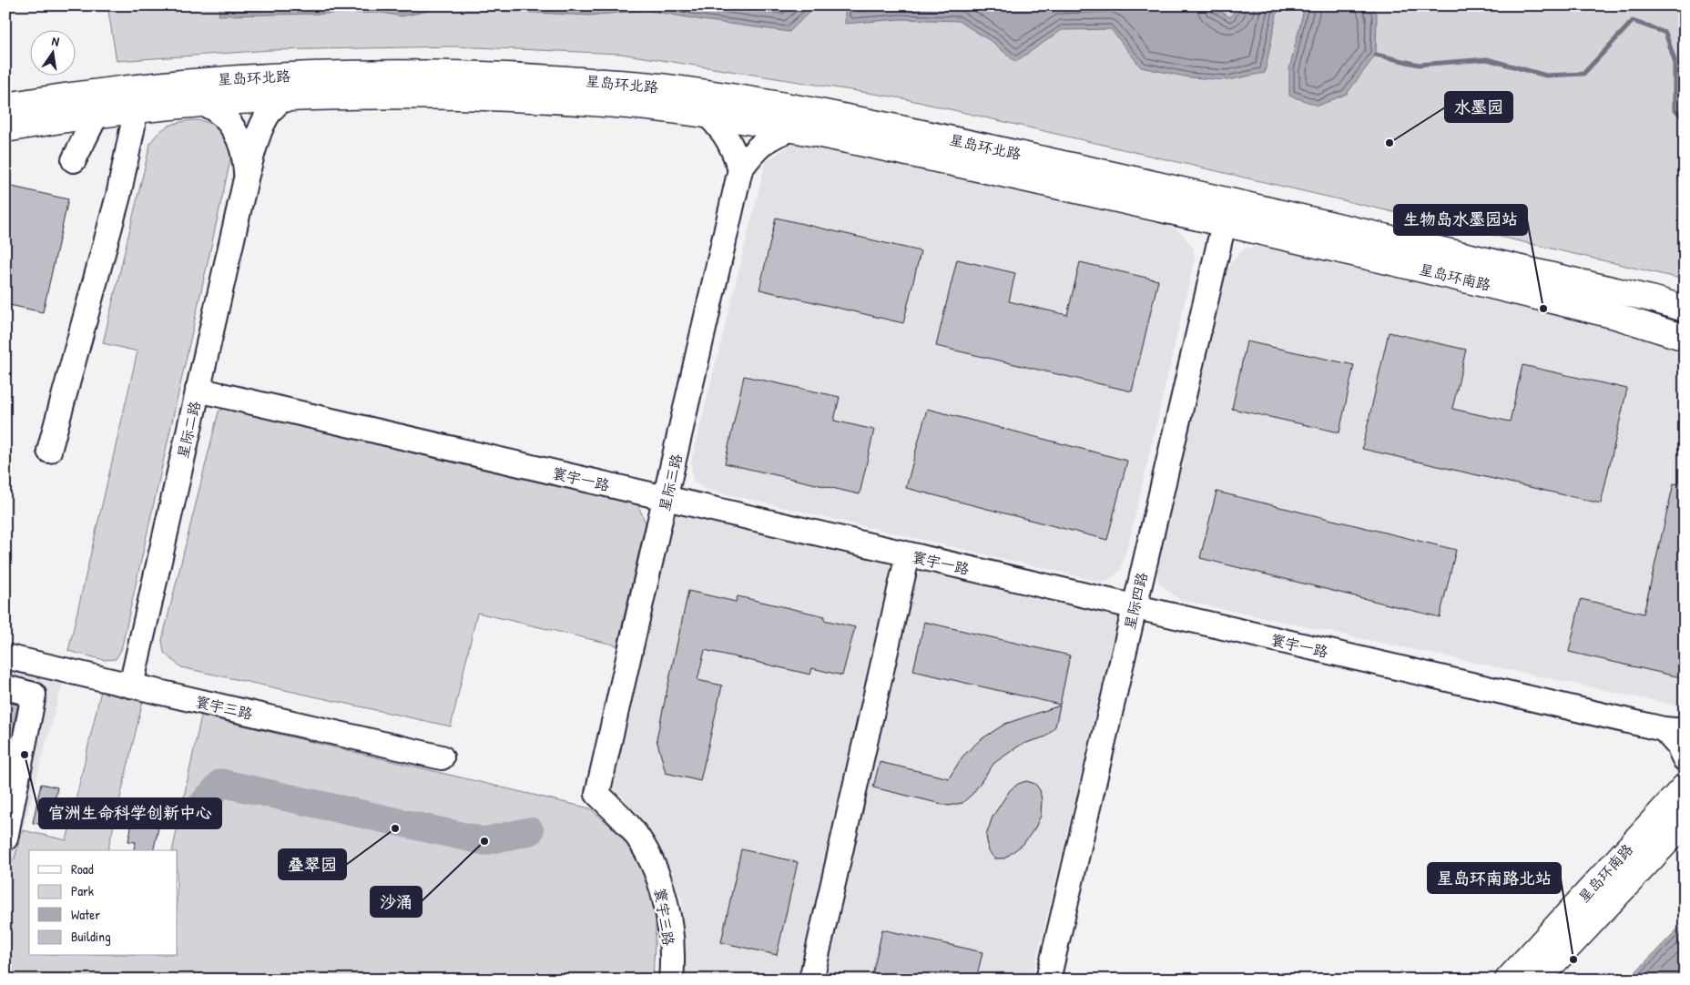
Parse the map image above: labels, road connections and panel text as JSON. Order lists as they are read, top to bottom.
{
  "streets": {
    "main road": ["星岛环北路", "星岛环南路"],
    "street": [
      "星际二路",
      "寰宇一路",
      "星际三路",
      "星际四路",
      "寰宇三路"
    ]
  },
  "crossings": [
    ["星岛环北路", "星岛环南路"],
    ["星岛环北路", "星际二路"],
    ["星岛环北路", "星际三路"],
    ["星岛环北路", "星际四路"],
    ["星岛环南路", "星际四路"],
    ["星际二路", "寰宇一路"],
    ["星际二路", "寰宇三路"],
    ["寰宇一路", "星际三路"],
    ["寰宇一路", "星际四路"],
    ["星际三路", "寰宇三路"]
  ],
  "places": [
    "水墨园",
    "生物岛水墨园站",
    "官洲生命科学创新中心",
    "叠翠园",
    "沙涌",
    "星岛环南路北站"
  ],
  "legend": [
    "Road",
    "Park",
    "Water",
    "Building"
  ],
  "north": "top"
}
